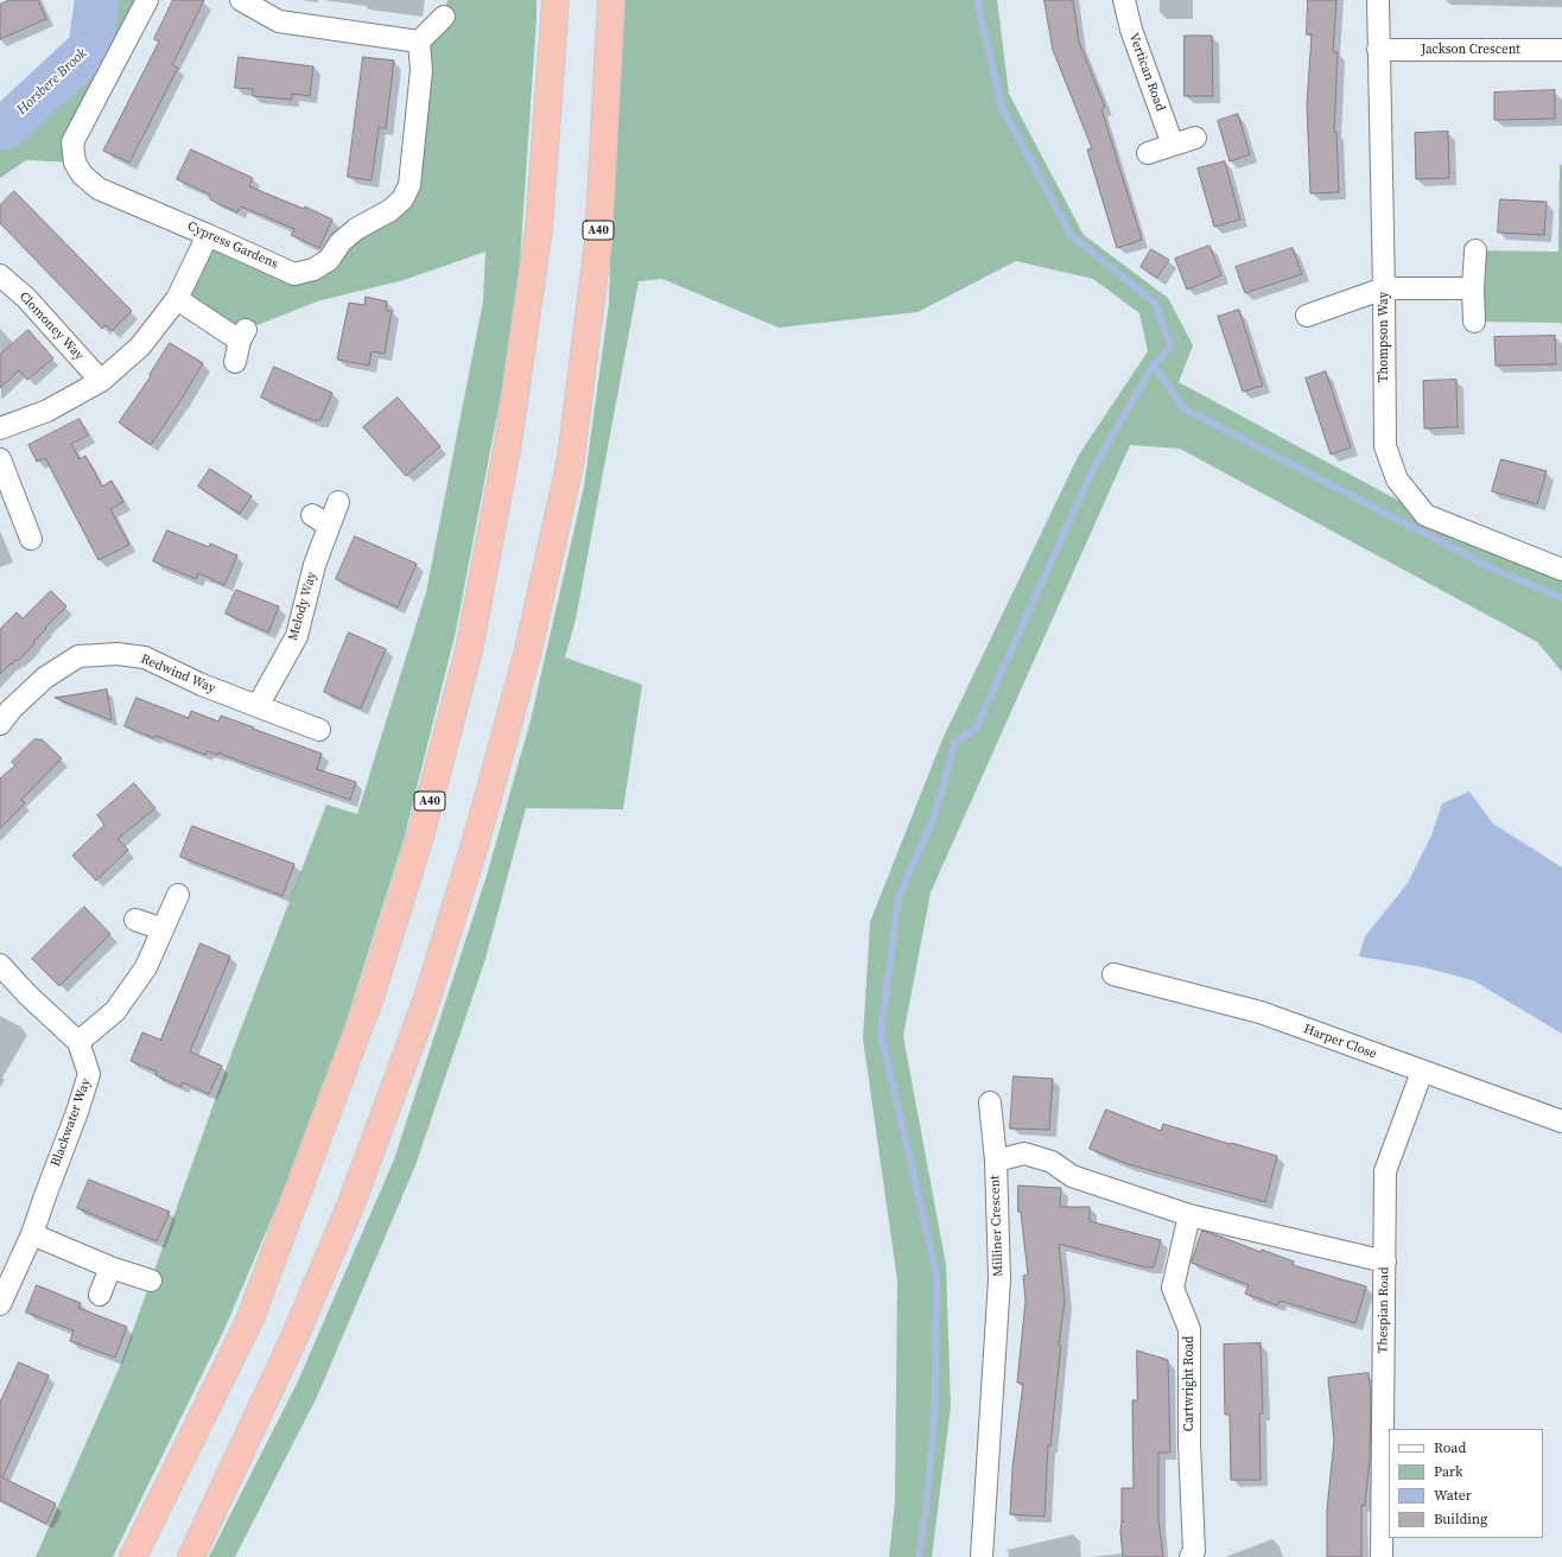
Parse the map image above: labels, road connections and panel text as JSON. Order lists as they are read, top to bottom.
{
  "streets": {
    "highway": ["A40"],
    "street": [
      "Jackson Crescent",
      "Vertican Road",
      "Cypress Gardens",
      "Clomoney Way",
      "Thompson Way",
      "Melody Way",
      "Redwind Way",
      "Harper Close",
      "Blackwater Way",
      "Milliner Crescent",
      "Thespian Road",
      "Cartwright Road"
    ]
  },
  "crossings": [
    ["Jackson Crescent", "Thompson Way"],
    ["Melody Way", "Redwind Way"],
    ["Harper Close", "Thespian Road"],
    ["Milliner Crescent", "Thespian Road"],
    ["Milliner Crescent", "Cartwright Road"]
  ],
  "water": ["Horsbere Brook"],
  "legend": [
    "Road",
    "Park",
    "Water",
    "Building"
  ]
}
